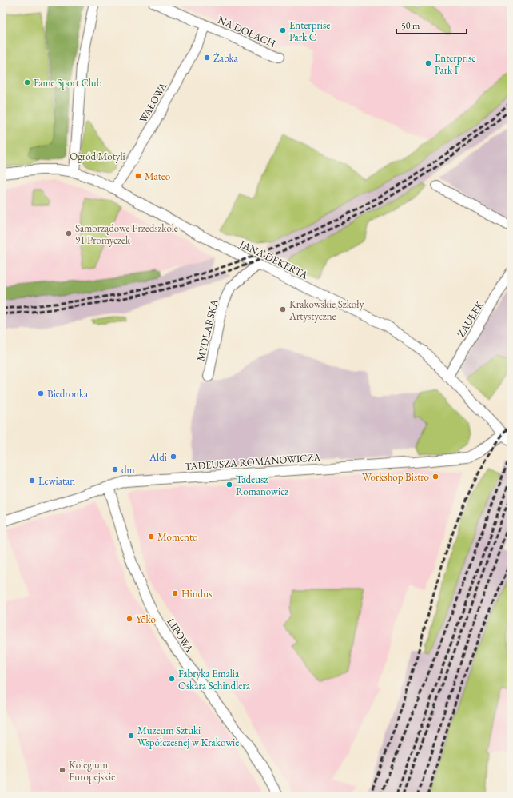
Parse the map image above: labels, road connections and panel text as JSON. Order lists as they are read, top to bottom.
{
  "streets": {
    "street": [
      "NA DOŁACH",
      "WAŁOWA",
      "JANA DEKERTA",
      "ZAUŁEK",
      "MYDLARSKA",
      "TADEUSZA ROMANOWICZA",
      "LIPOWA"
    ]
  },
  "crossings": [
    ["NA DOŁACH", "WAŁOWA"],
    ["WAŁOWA", "JANA DEKERTA"],
    ["JANA DEKERTA", "ZAUŁEK"],
    ["JANA DEKERTA", "MYDLARSKA"],
    ["JANA DEKERTA", "TADEUSZA ROMANOWICZA"],
    ["TADEUSZA ROMANOWICZA", "LIPOWA"]
  ],
  "parks": ["Ogród Motyli"],
  "places": [
    "Enterprise Park C",
    "Żabka",
    "Enterprise Park F",
    "Fame Sport Club",
    "Mateo",
    "Samorządowe Przedszkole 91 Promyczek",
    "Krakowskie Szkoły Artystyczne",
    "Biedronka",
    "Aldi",
    "dm",
    "Workshop Bistro",
    "Lewiatan",
    "Tadeusz Romanowicz",
    "Momento",
    "Hindus",
    "Yōko",
    "Fabryka Emalia Oskara Schindlera",
    "Muzeum Sztuki Współczesnej w Krakowie",
    "Kolegium Europejskie"
  ],
  "scale_bar": "50 m"
}
